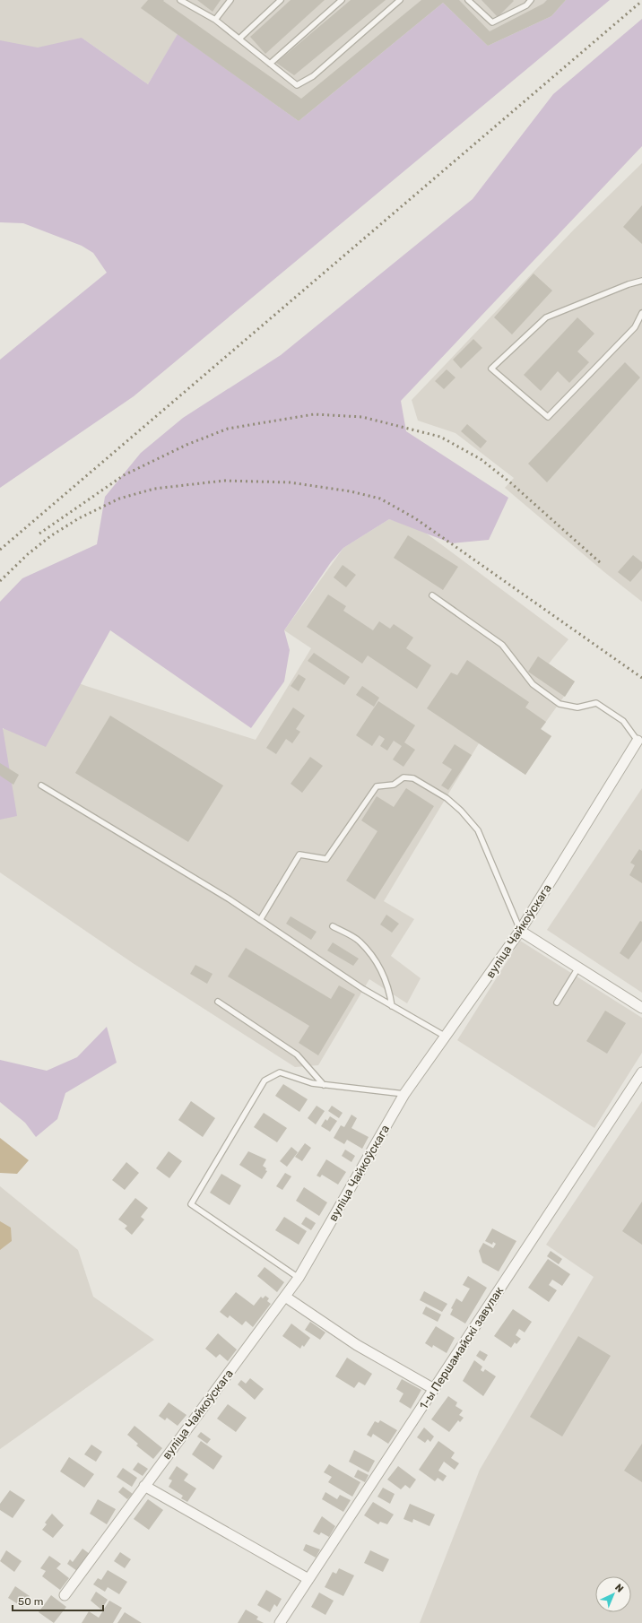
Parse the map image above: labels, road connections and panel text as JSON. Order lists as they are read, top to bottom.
{
  "streets": {
    "street": ["вуліца Чайкоўскага", "1-ы Першамайскі завулак"]
  },
  "scale_bar": "50 m",
  "north": "top right"
}
